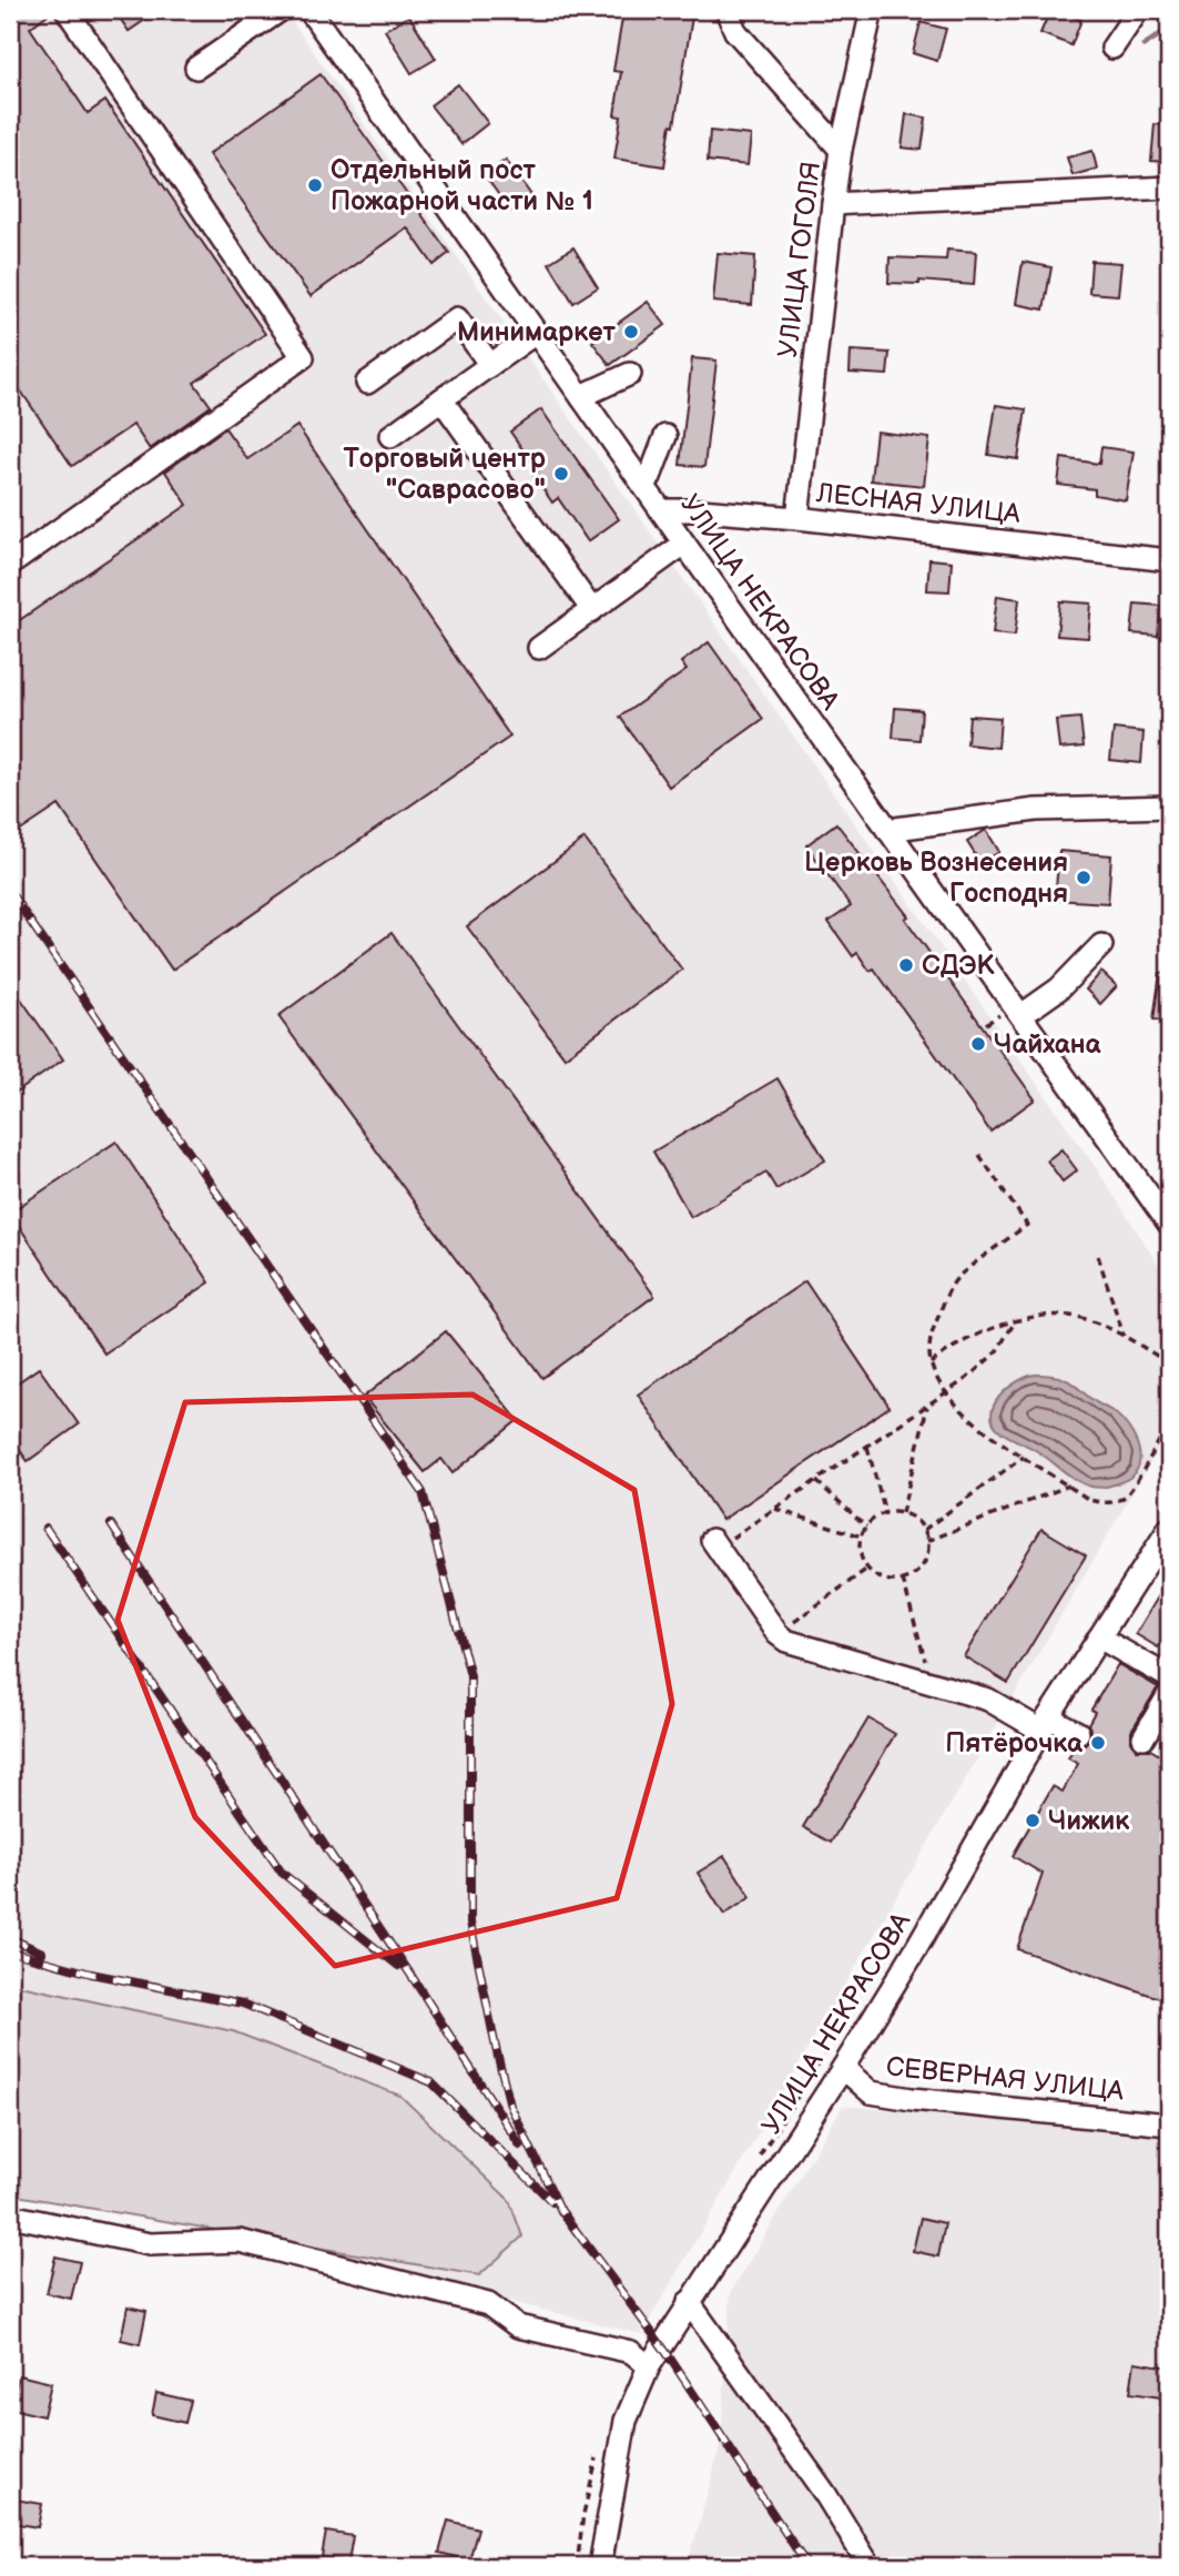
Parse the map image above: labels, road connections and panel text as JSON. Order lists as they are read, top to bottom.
{
  "streets": {
    "street": [
      "УЛИЦА ГОГОЛЯ",
      "ЛЕСНАЯ УЛИЦА",
      "УЛИЦА НЕКРАСОВА",
      "СЕВЕРНАЯ УЛИЦА"
    ]
  },
  "crossings": [
    ["УЛИЦА ГОГОЛЯ", "ЛЕСНАЯ УЛИЦА"],
    ["ЛЕСНАЯ УЛИЦА", "УЛИЦА НЕКРАСОВА"],
    ["УЛИЦА НЕКРАСОВА", "СЕВЕРНАЯ УЛИЦА"]
  ],
  "places": [
    "Отдельный пост Пожарной части № 1",
    "Минимаркет",
    "Торговый центр \"Саврасово\"",
    "Церковь Вознесения Господня",
    "СДЭК",
    "Чайхана",
    "Пятёрочка",
    "Чижик"
  ]
}
